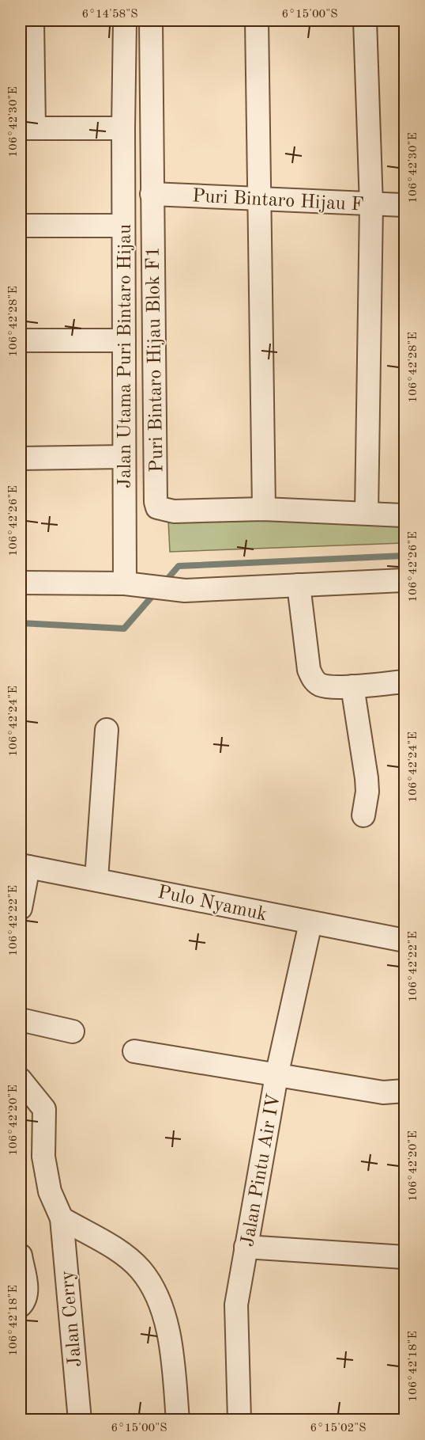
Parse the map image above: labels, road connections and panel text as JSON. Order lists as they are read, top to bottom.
{
  "streets": {
    "street": [
      "Puri Bintaro Hijau F",
      "Jalan Utama Puri Bintaro Hijau",
      "Puri Bintaro Hijau Blok F1",
      "Pulo Nyamuk",
      "Jalan Pintu Air IV",
      "Jalan Cerry"
    ]
  },
  "crossings": [
    ["Puri Bintaro Hijau F", "Puri Bintaro Hijau Blok F1"],
    ["Pulo Nyamuk", "Jalan Pintu Air IV"]
  ],
  "coordinates": [
    "6°14'58\"S",
    "6°15'00\"S",
    "106°42'30\"E",
    "106°42'28\"E",
    "106°42'26\"E",
    "106°42'24\"E",
    "106°42'22\"E",
    "106°42'20\"E",
    "106°42'18\"E",
    "6°15'02\"S"
  ]
}
